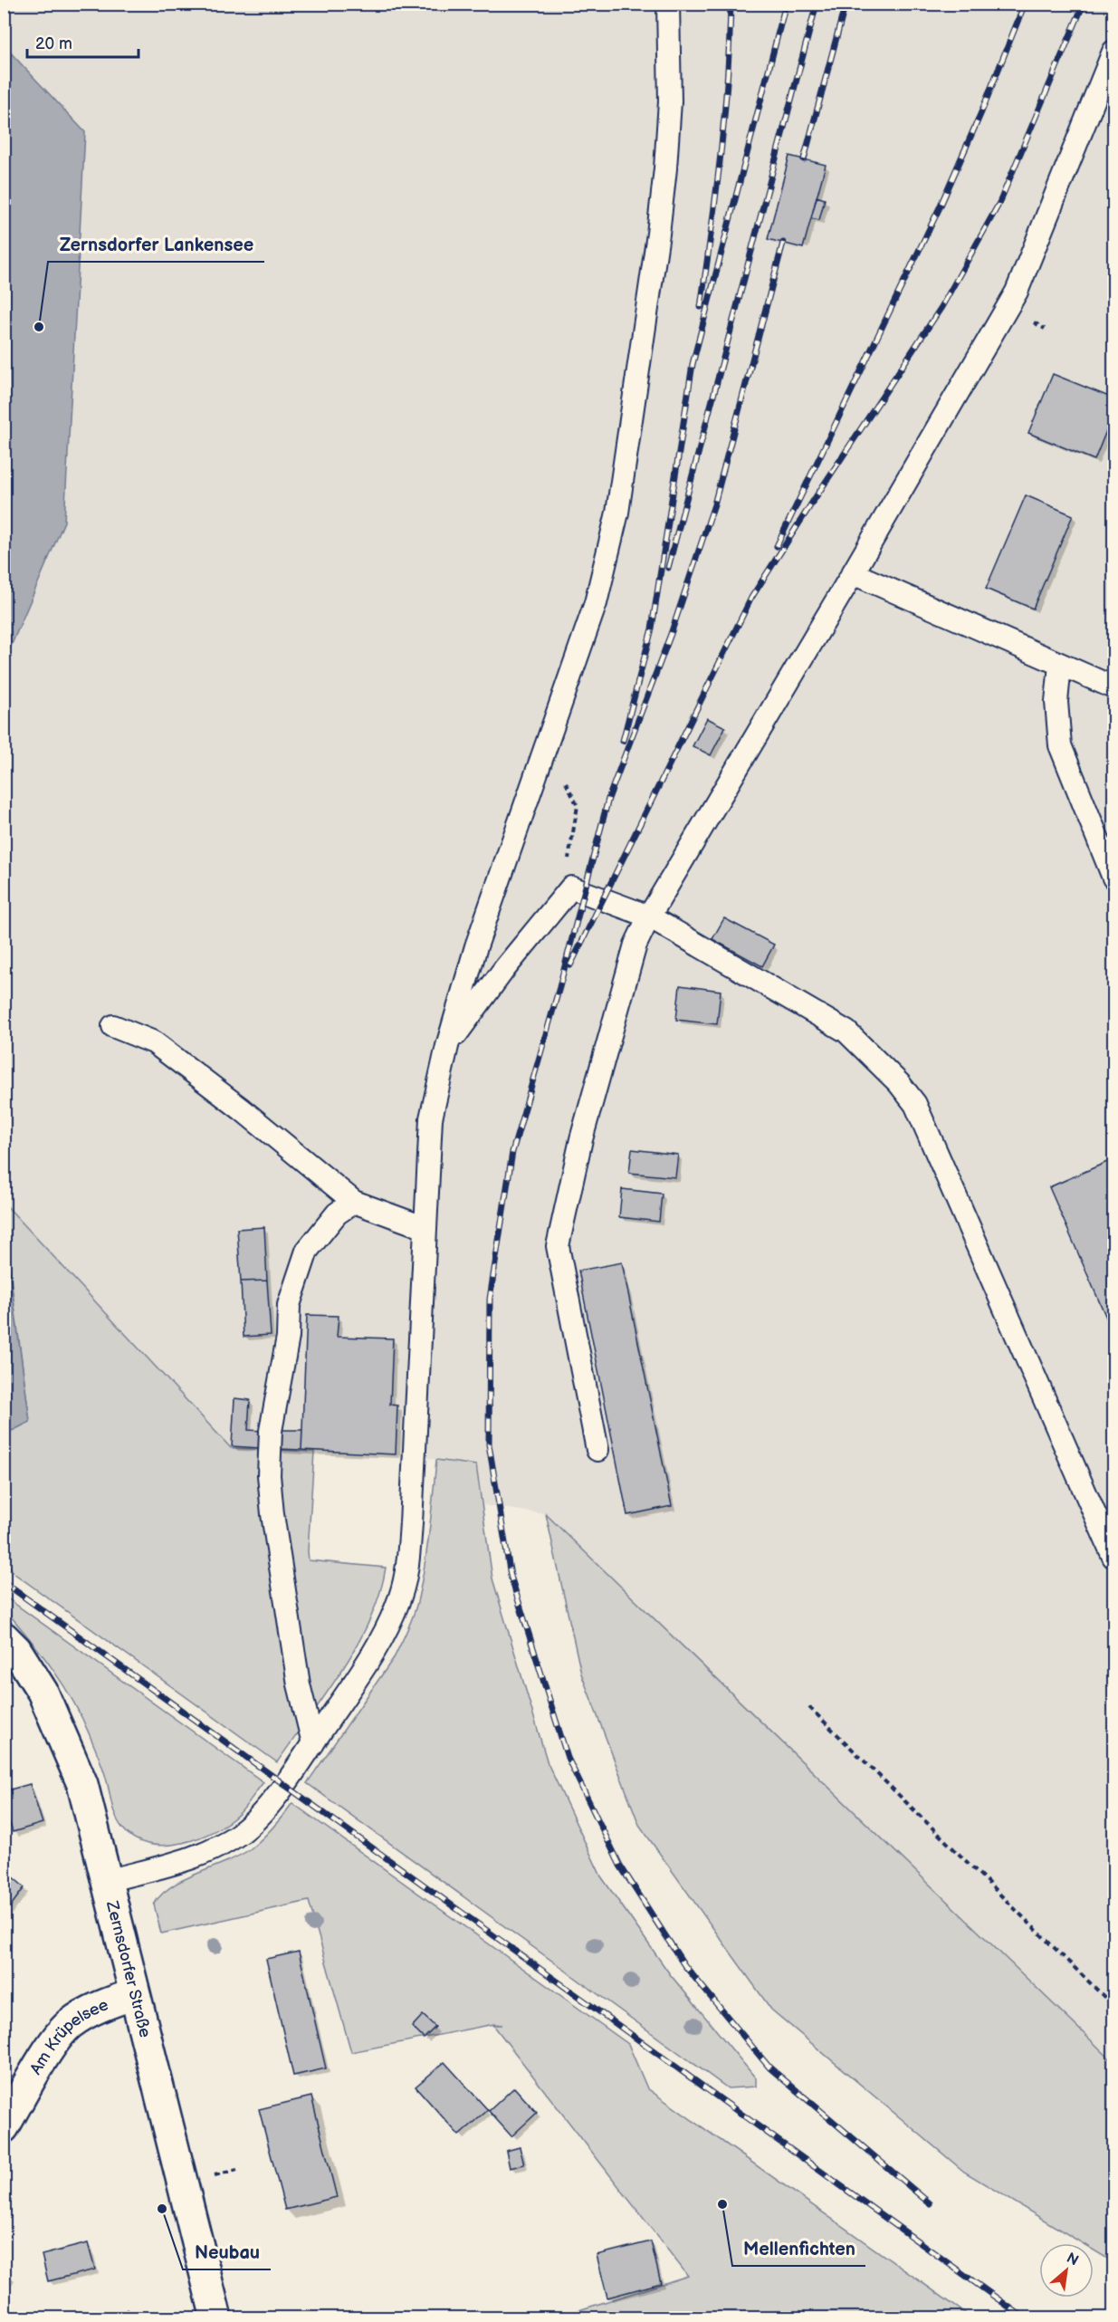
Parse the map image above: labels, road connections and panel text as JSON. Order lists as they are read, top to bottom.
{
  "streets": {
    "street": ["Zernsdorfer Straße", "Am Krüpelsee"]
  },
  "crossings": [
    ["Zernsdorfer Straße", "Am Krüpelsee"]
  ],
  "places": ["Zernsdorfer Lankensee", "Mellenfichten", "Neubau"],
  "scale_bar": "20 m",
  "north": "top right"
}
